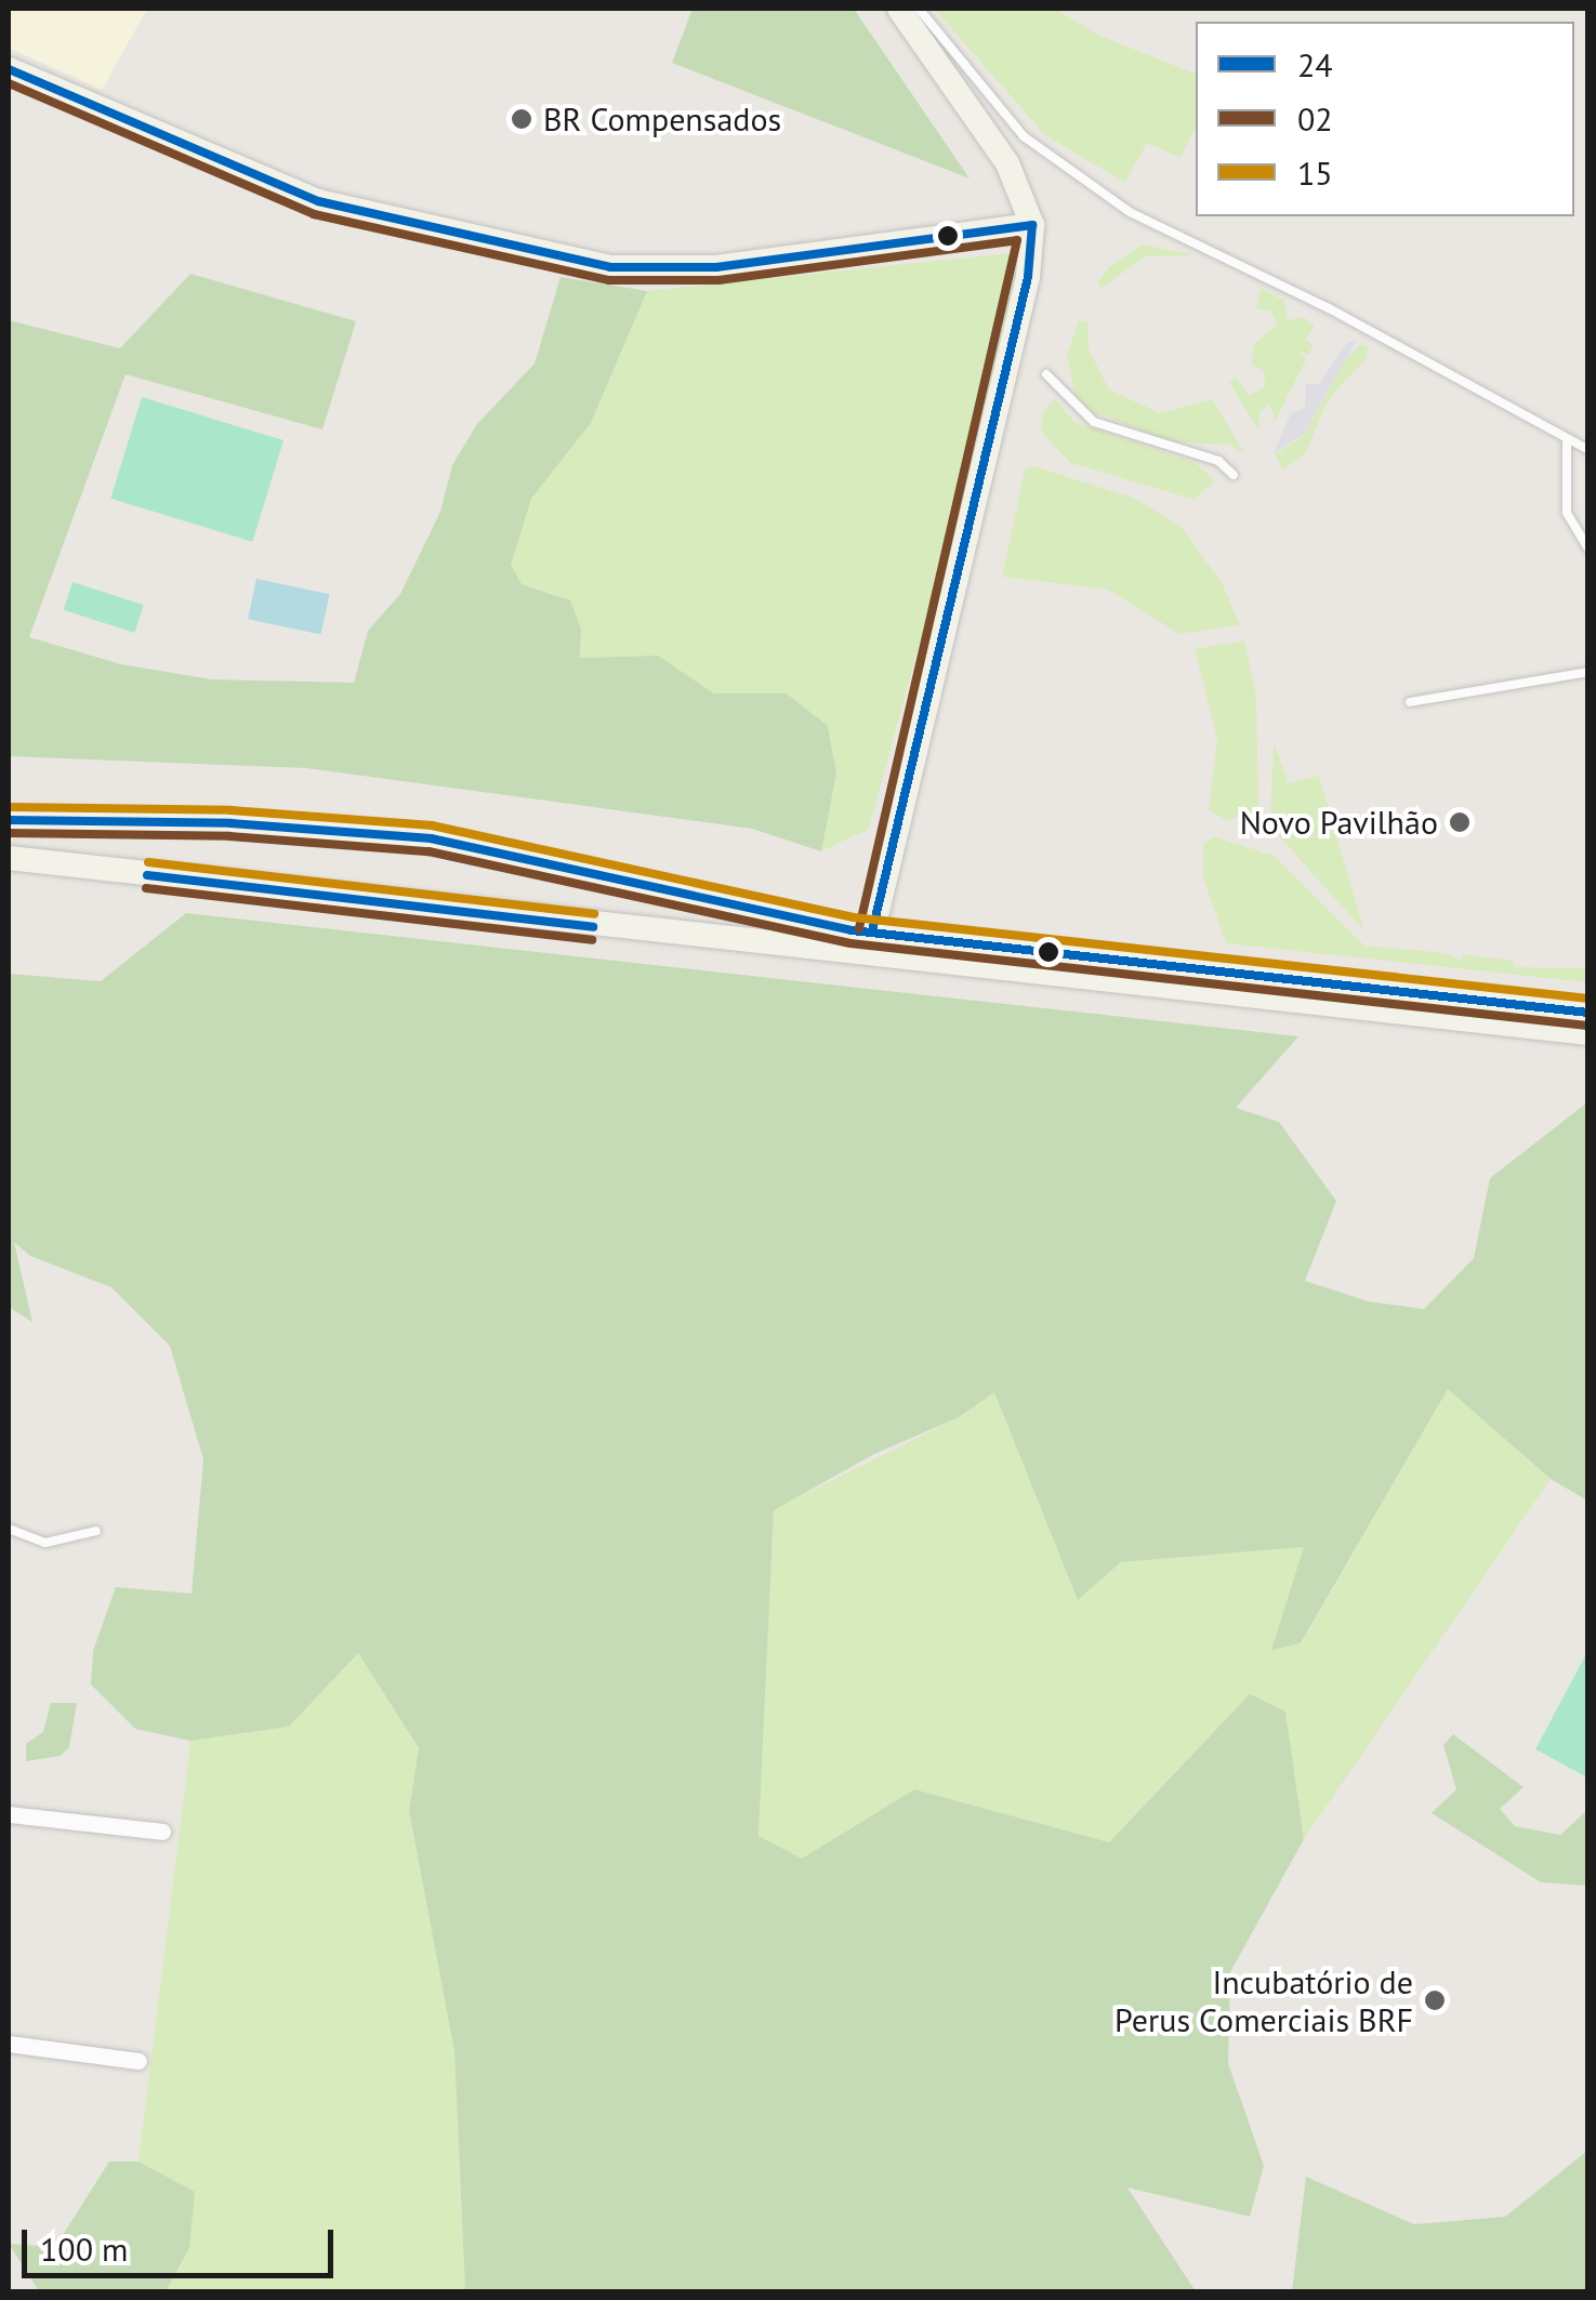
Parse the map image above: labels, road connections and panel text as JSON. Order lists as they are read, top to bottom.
{
  "places": ["BR Compensados", "Novo Pavilhão", "Incubatório de Perus Comerciais BRF"],
  "lines": ["transit line 24", "transit line 02", "transit line 15"],
  "legend": ["24", "02", "15"],
  "scale_bar": "100 m"
}
